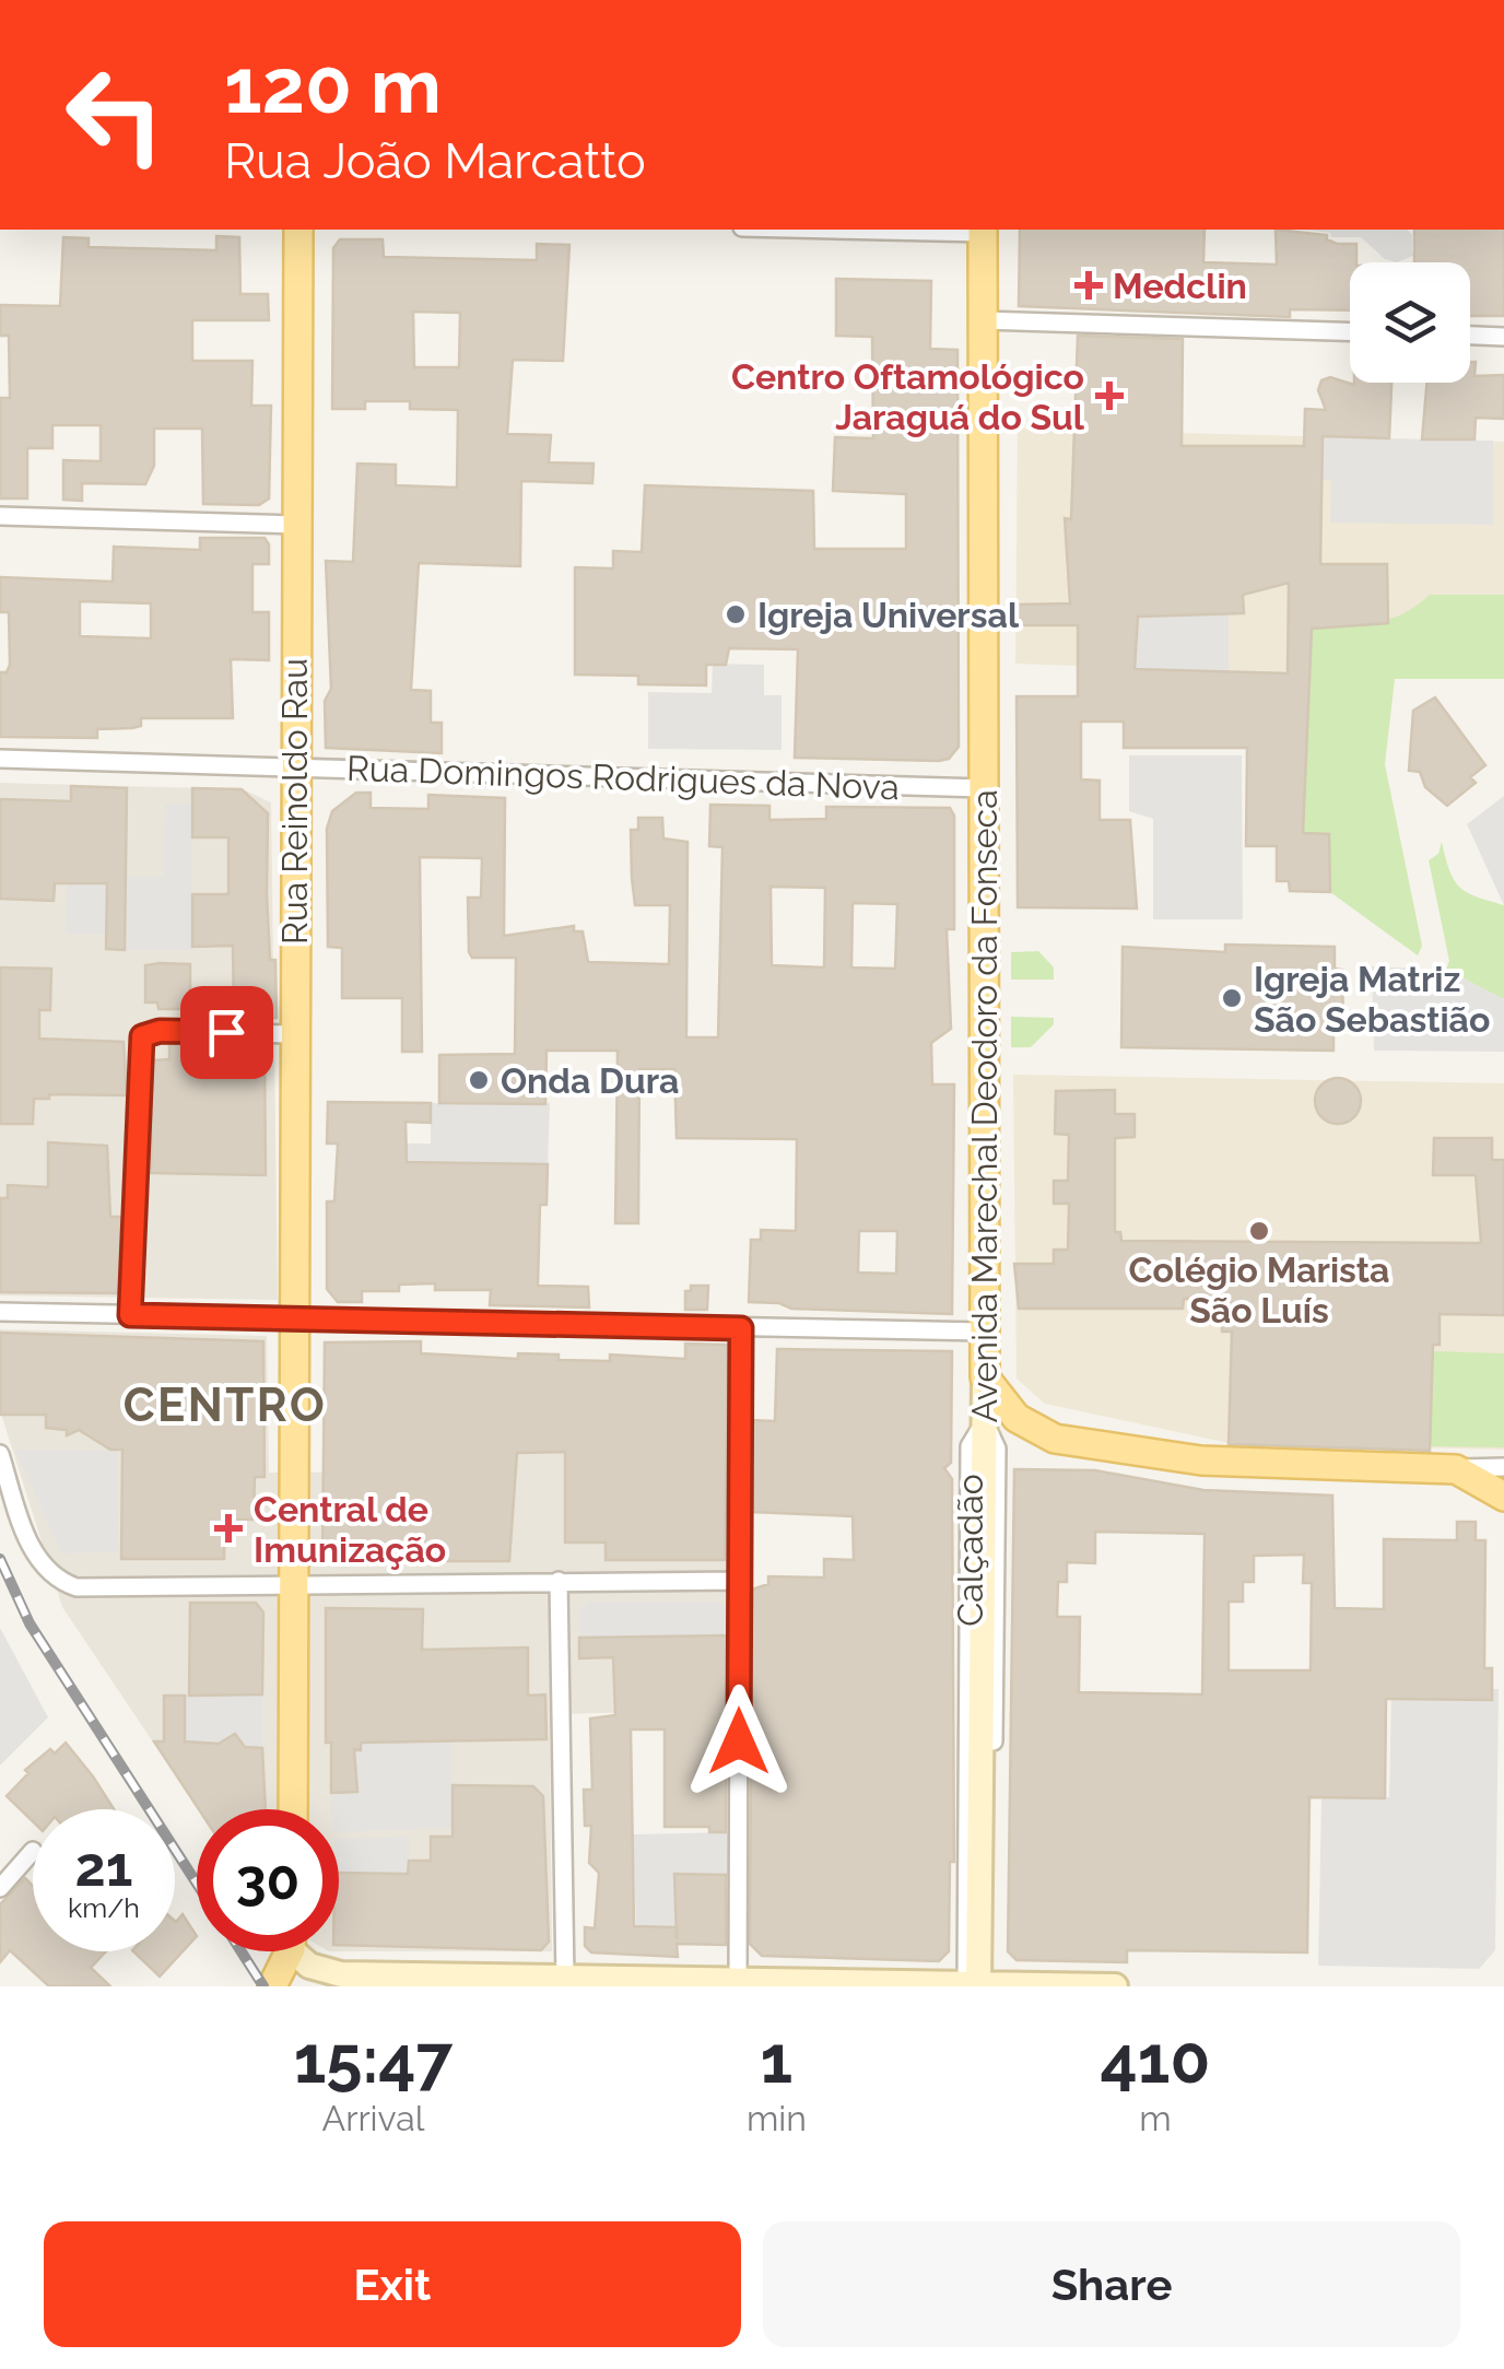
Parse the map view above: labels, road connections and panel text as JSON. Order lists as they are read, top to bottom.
{
  "streets": {
    "main road": ["Rua Reinoldo Rau", "Avenida Marechal Deodoro da Fonseca"],
    "street": ["Rua Domingos Rodrigues da Nova"]
  },
  "crossings": [
    ["Rua Domingos Rodrigues da Nova", "Rua Reinoldo Rau"],
    ["Rua Domingos Rodrigues da Nova", "Avenida Marechal Deodoro da Fonseca"]
  ],
  "districts": ["CENTRO"],
  "places": {
    "health": ["Medclin", "Centro Oftamológico Jaraguá do Sul", "Central de Imunização"],
    "other": [
      "Igreja Universal",
      "Igreja Matriz São Sebastião",
      "Onda Dura",
      "Colégio Marista São Luís"
    ]
  },
  "page": {
    "turn": ["120 m", "Rua João Marcatto"],
    "speed": "21 km/h",
    "limit": "30",
    "eta": [
      "15:47",
      "Arrival",
      "1",
      "min",
      "410",
      "m"
    ],
    "buttons": ["Exit", "Share"]
  }
}
